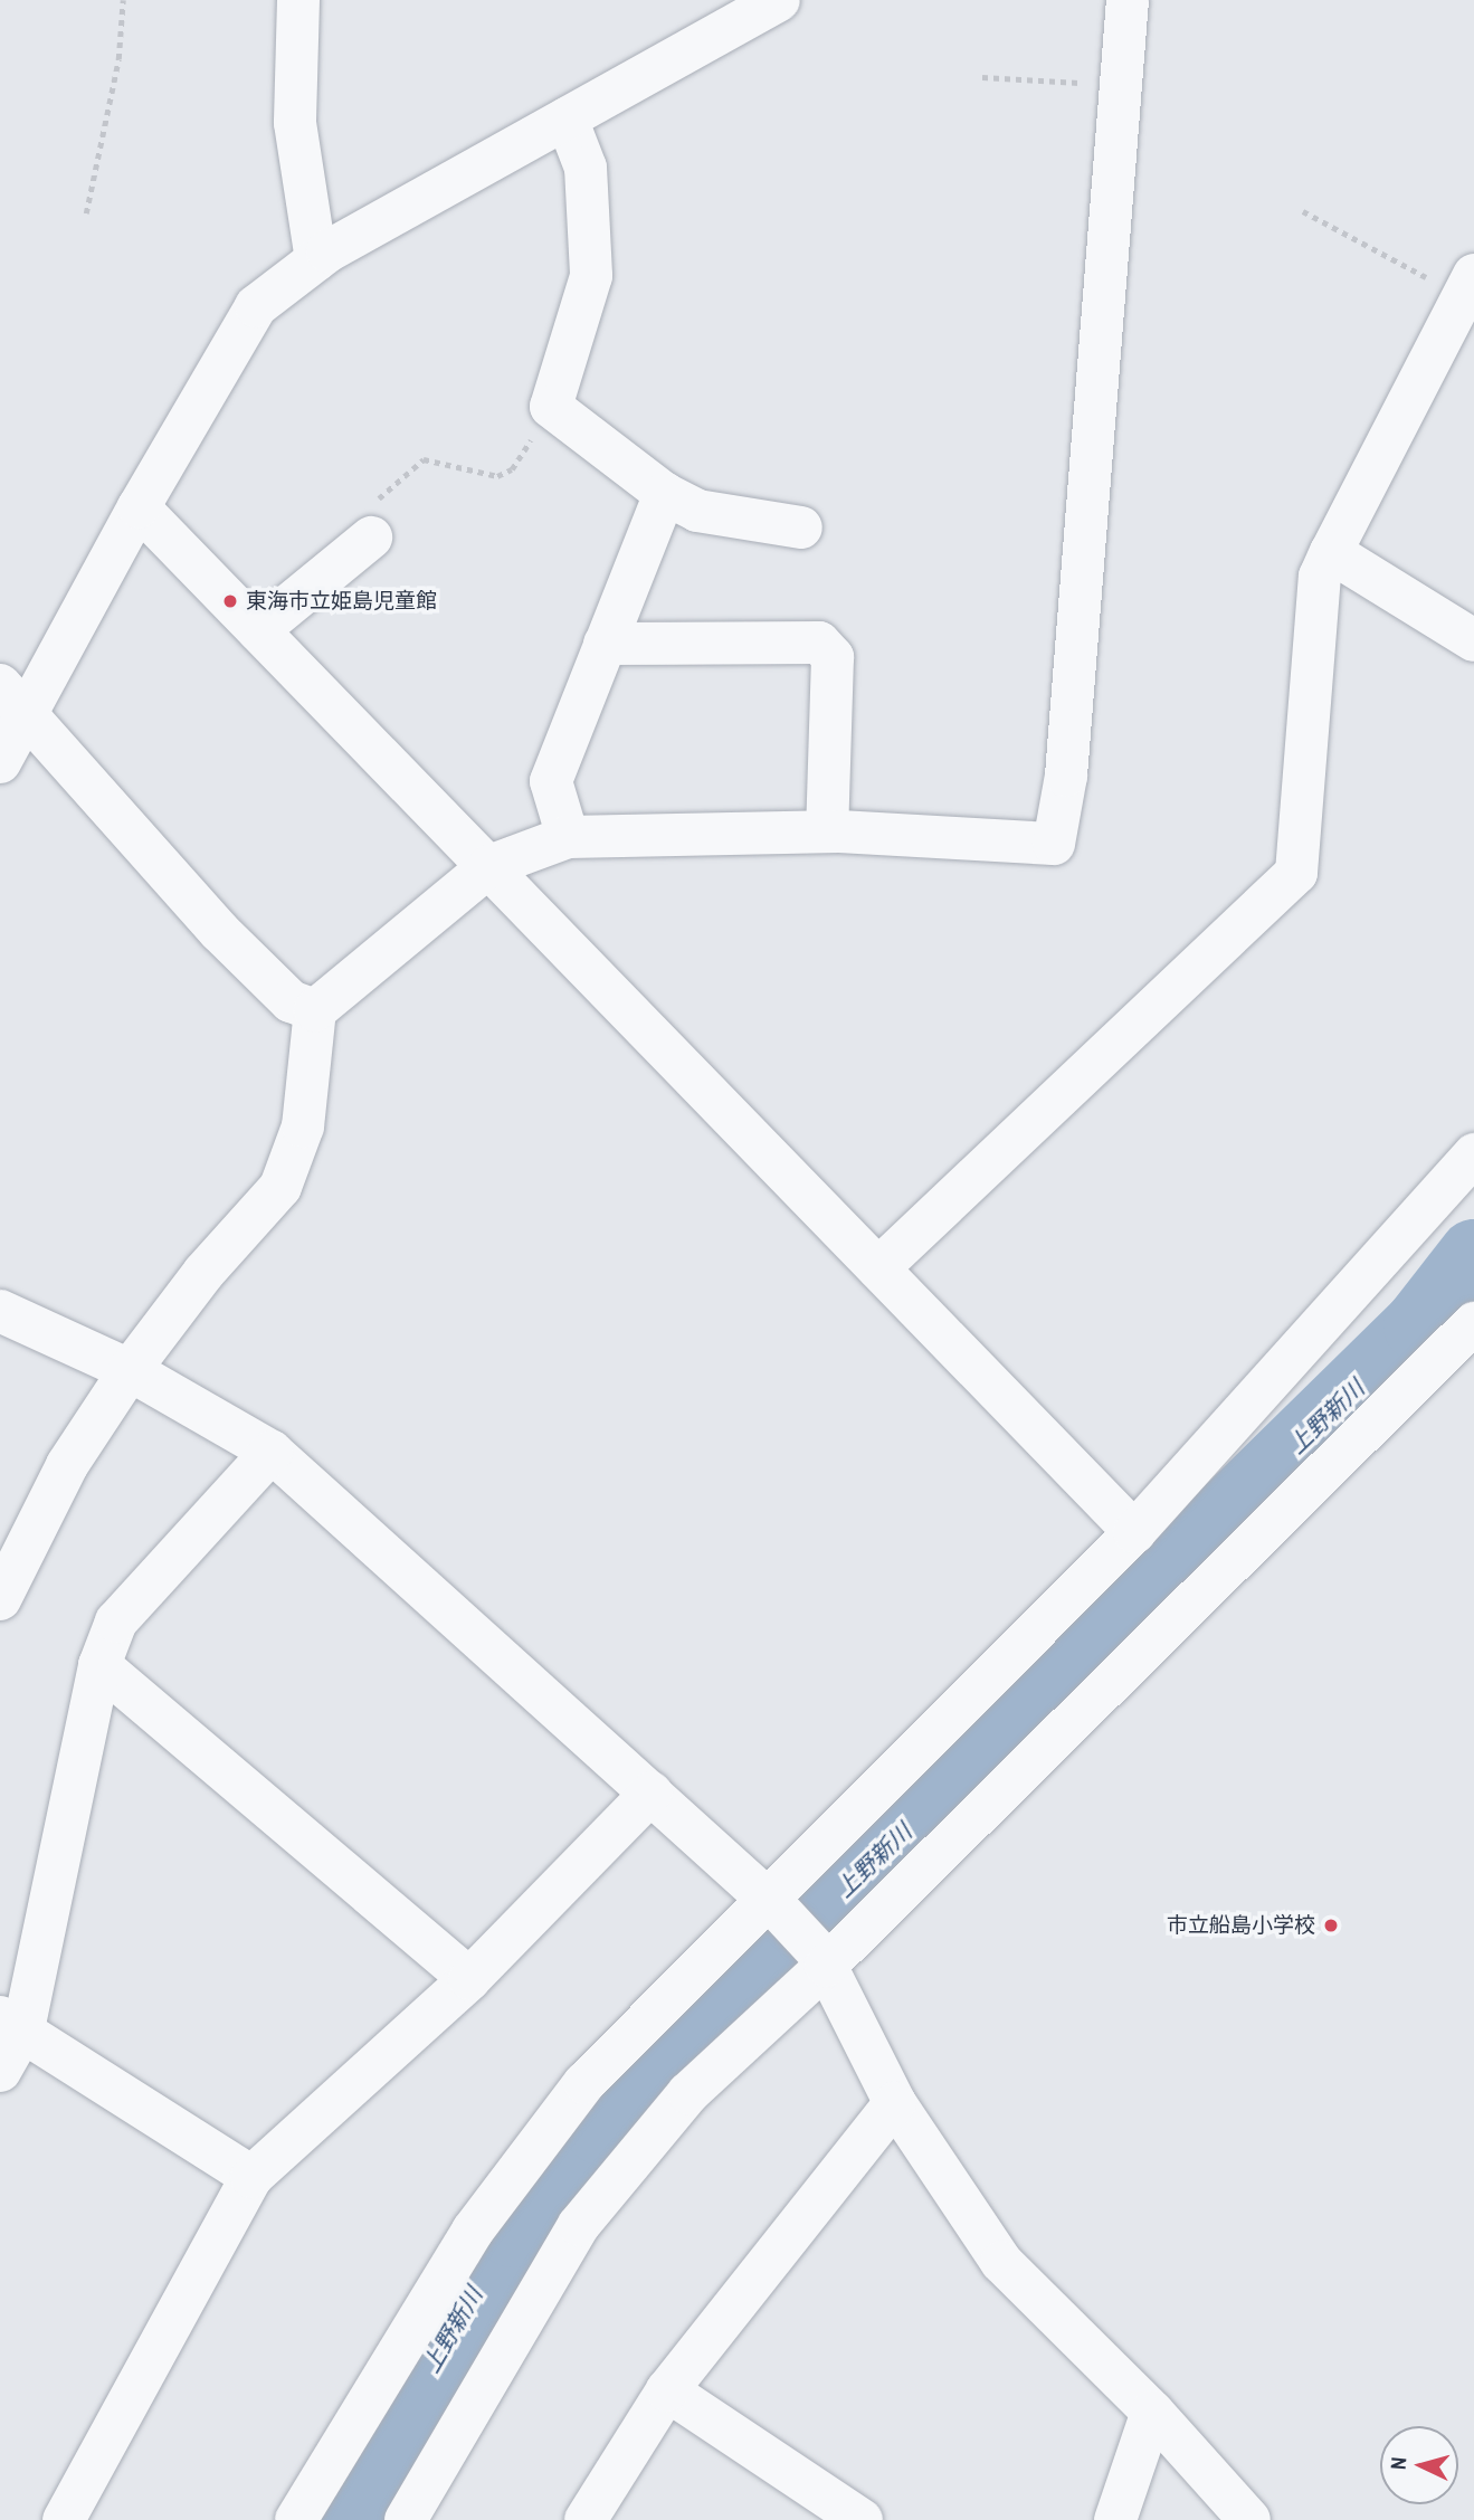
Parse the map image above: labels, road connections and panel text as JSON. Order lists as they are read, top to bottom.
{
  "water": ["上野新川"],
  "places": ["東海市立姫島児童館", "市立船島小学校"],
  "north": "left"
}
